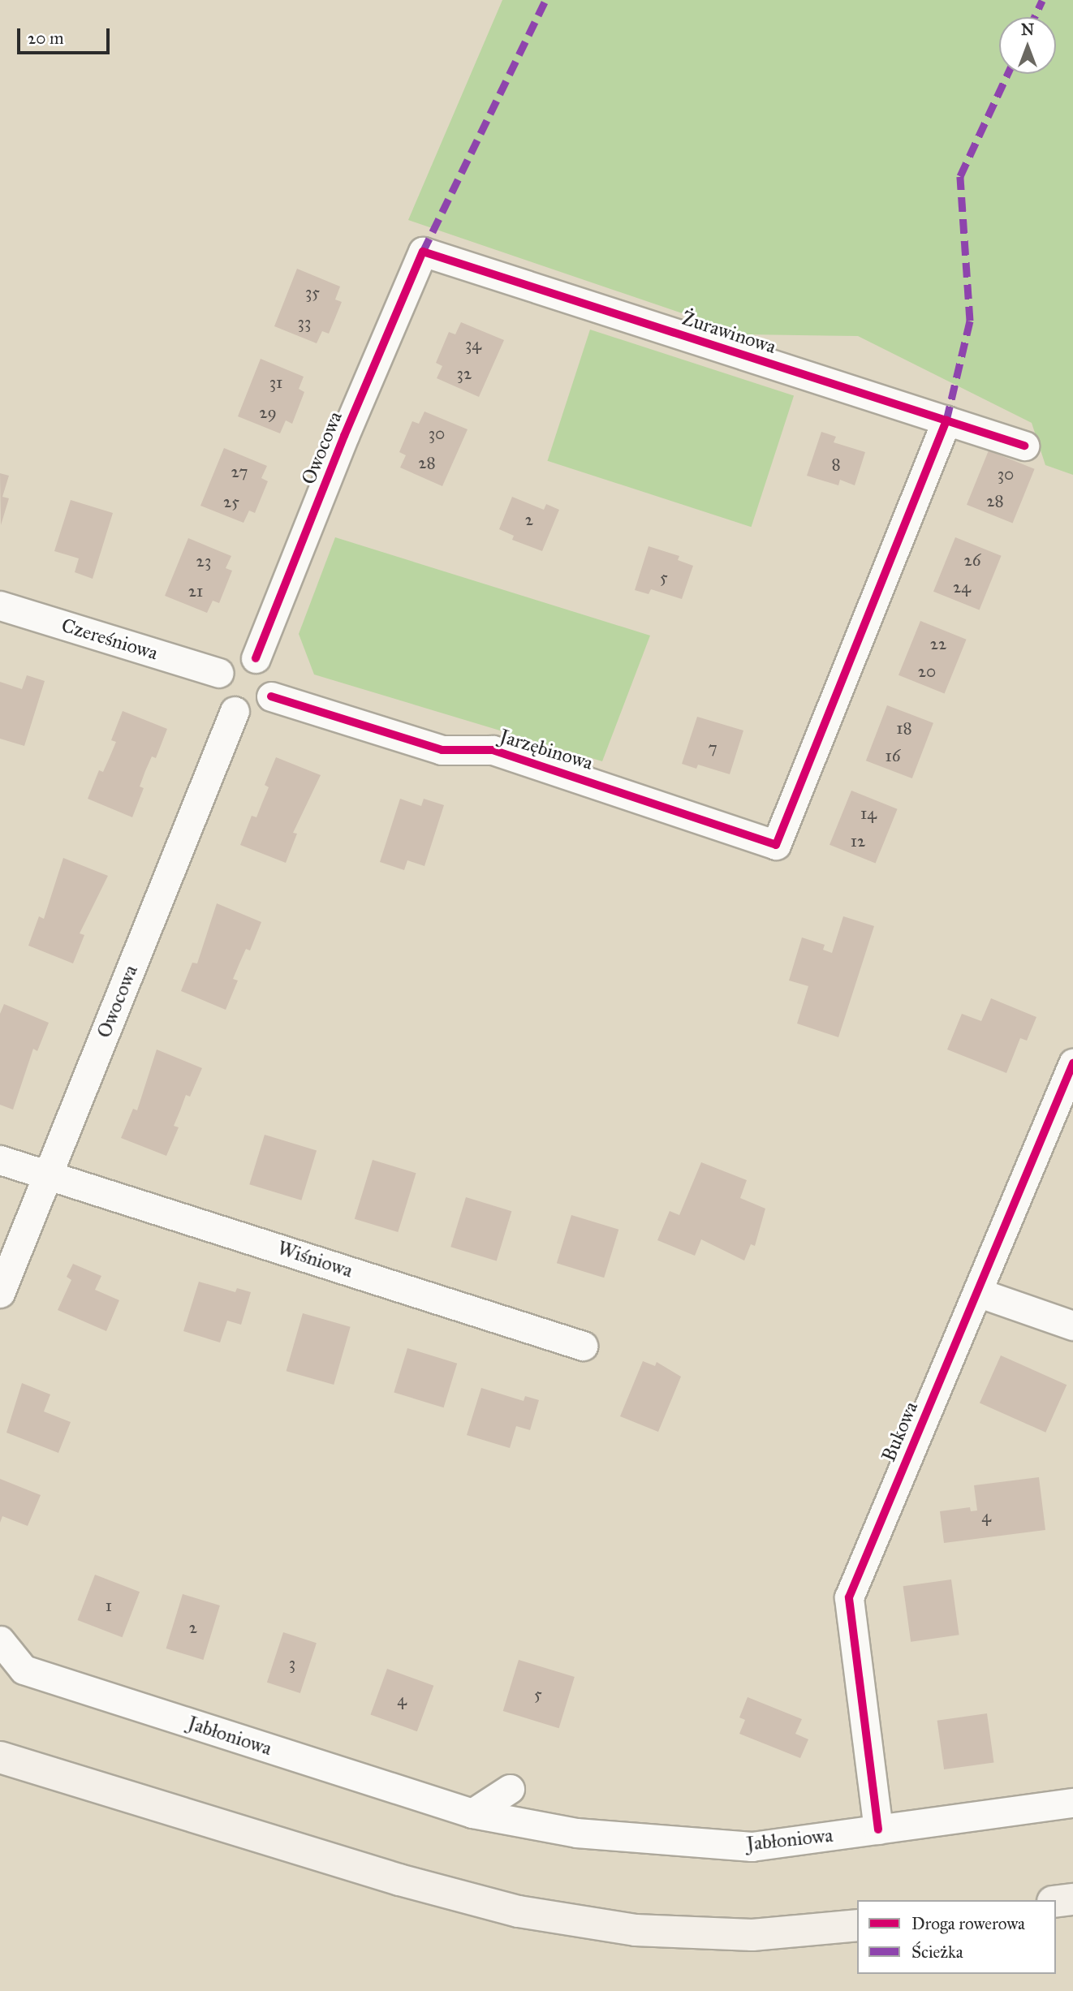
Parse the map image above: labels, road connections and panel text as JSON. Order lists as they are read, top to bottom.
{
  "streets": {
    "street": [
      "Żurawinowa",
      "Owocowa",
      "Czereśniowa",
      "Jarzębinowa",
      "Wiśniowa",
      "Bukowa",
      "Jabłoniowa"
    ]
  },
  "crossings": [
    ["Żurawinowa", "Owocowa"],
    ["Żurawinowa", "Jarzębinowa"],
    ["Owocowa", "Czereśniowa"],
    ["Owocowa", "Jarzębinowa"],
    ["Owocowa", "Wiśniowa"],
    ["Czereśniowa", "Jarzębinowa"],
    ["Bukowa", "Jabłoniowa"]
  ],
  "house_numbers": [
    "35",
    "33",
    "34",
    "32",
    "31",
    "29",
    "30",
    "28",
    "8",
    "27",
    "30",
    "28",
    "25",
    "2",
    "26",
    "23",
    "5",
    "24",
    "21",
    "22",
    "20",
    "18",
    "7",
    "16",
    "14",
    "12",
    "4",
    "1",
    "2",
    "3",
    "5",
    "4"
  ],
  "legend": ["Droga rowerowa", "Ścieżka"],
  "scale_bar": "20 m",
  "north": "top"
}
